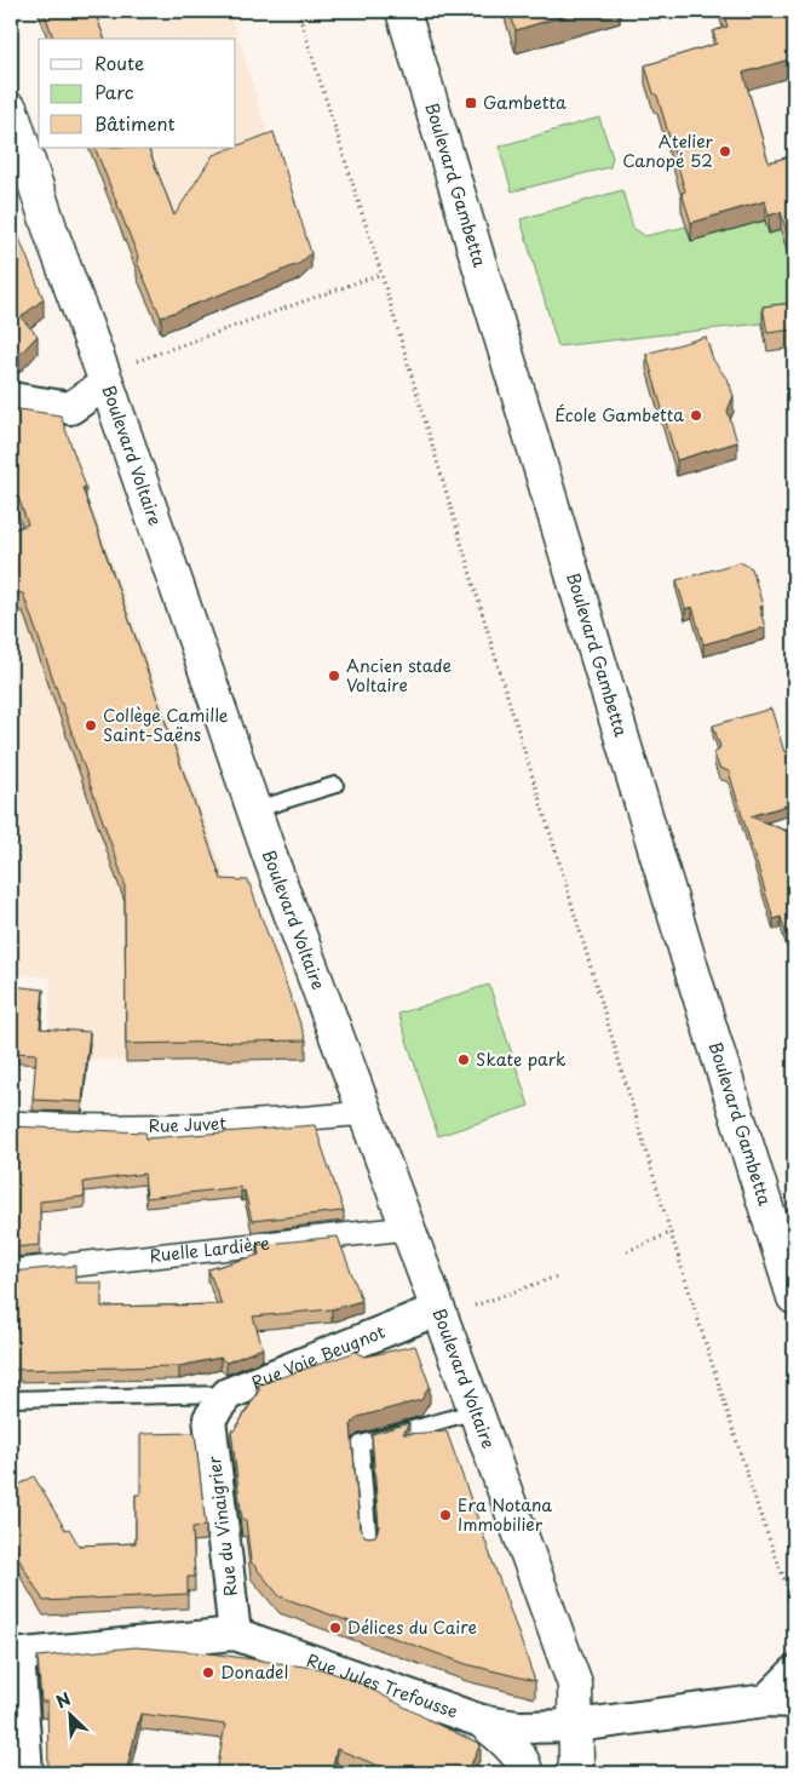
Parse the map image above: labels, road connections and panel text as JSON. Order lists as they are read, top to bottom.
{
  "streets": {
    "main road": ["Boulevard Gambetta", "Boulevard Voltaire"],
    "street": [
      "Rue Juvet",
      "Ruelle Lardière",
      "Rue Voie Beugnot",
      "Rue du Vinaigrier",
      "Rue Jules Trefousse"
    ]
  },
  "crossings": [
    ["Boulevard Voltaire", "Rue Juvet"],
    ["Boulevard Voltaire", "Ruelle Lardière"],
    ["Boulevard Voltaire", "Rue Voie Beugnot"],
    ["Boulevard Voltaire", "Rue Jules Trefousse"],
    ["Rue Voie Beugnot", "Rue du Vinaigrier"],
    ["Rue du Vinaigrier", "Rue Jules Trefousse"]
  ],
  "places": {
    "transit": ["Gambetta"],
    "other": [
      "Atelier Canopé 52",
      "École Gambetta",
      "Ancien stade Voltaire",
      "Collège Camille Saint-Saëns",
      "Skate park",
      "Era Notana Immobilier",
      "Délices du Caire",
      "Donadel"
    ]
  },
  "legend": ["Route", "Parc", "Bâtiment"],
  "north": "top left"
}
